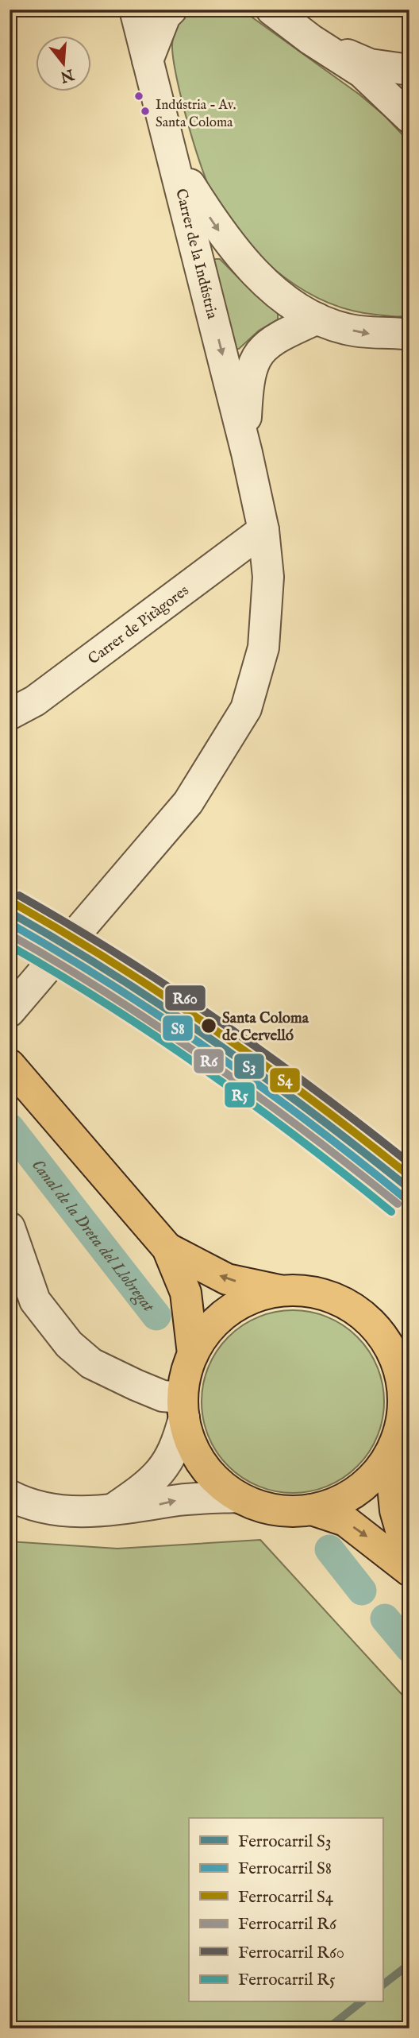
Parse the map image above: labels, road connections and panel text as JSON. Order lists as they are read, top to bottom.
{
  "streets": {
    "street": ["Carrer de la Indústria", "Carrer de Pitàgores"]
  },
  "one_way": ["Carrer de la Indústria"],
  "water": ["Canal de la Dreta del Llobregat"],
  "places": ["Indústria - Av. Santa Coloma", "Santa Coloma de Cervelló"],
  "lines": [
    "rail line R60",
    "rail line S4",
    "rail line S3",
    "rail line S8",
    "rail line R6",
    "rail line R5"
  ],
  "legend": [
    "Ferrocarril S3",
    "Ferrocarril S8",
    "Ferrocarril S4",
    "Ferrocarril R6",
    "Ferrocarril R60",
    "Ferrocarril R5"
  ],
  "north": "bottom"
}
